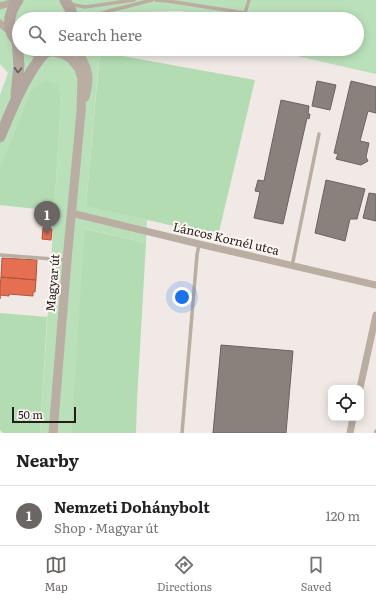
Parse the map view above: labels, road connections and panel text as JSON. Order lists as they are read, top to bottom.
{
  "streets": {
    "street": ["Láncos Kornél utca", "Magyar út"]
  },
  "crossings": [
    ["Láncos Kornél utca", "Magyar út"]
  ],
  "scale_bar": "50 m",
  "page": {
    "search": "Search here",
    "pins": "1",
    "scale": "50 m",
    "heading": "Nearby",
    "list": [
      {
        "mark": "1",
        "name": "Nemzeti Dohánybolt",
        "note": "Shop · Magyar út",
        "value": "120 m"
      }
    ],
    "nav": ["Map", "Directions", "Saved"]
  }
}
